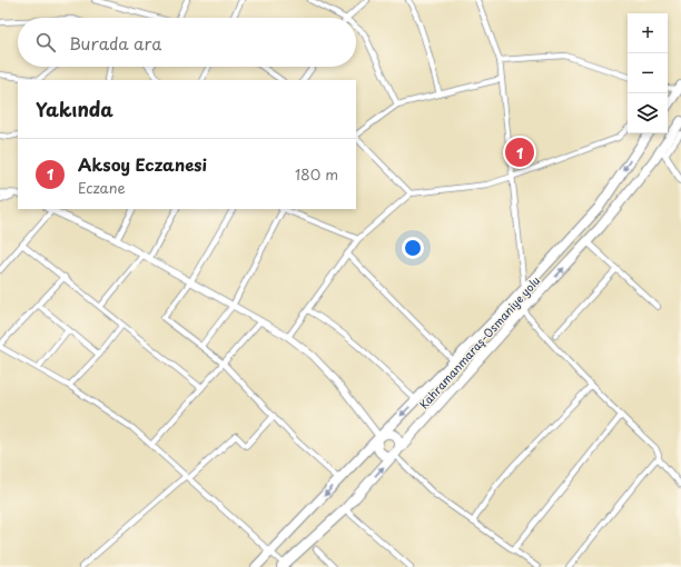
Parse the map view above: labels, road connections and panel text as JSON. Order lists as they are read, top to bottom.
{
  "streets": {
    "highway": ["Kahramanmaraş-Osmaniye yolu"]
  },
  "page": {
    "map_buttons": ["+", "−"],
    "search": "Burada ara",
    "heading": "Yakında",
    "pins": "1",
    "list": [
      {
        "mark": "1",
        "name": "Aksoy Eczanesi",
        "note": "Eczane",
        "value": "180 m"
      }
    ]
  }
}
